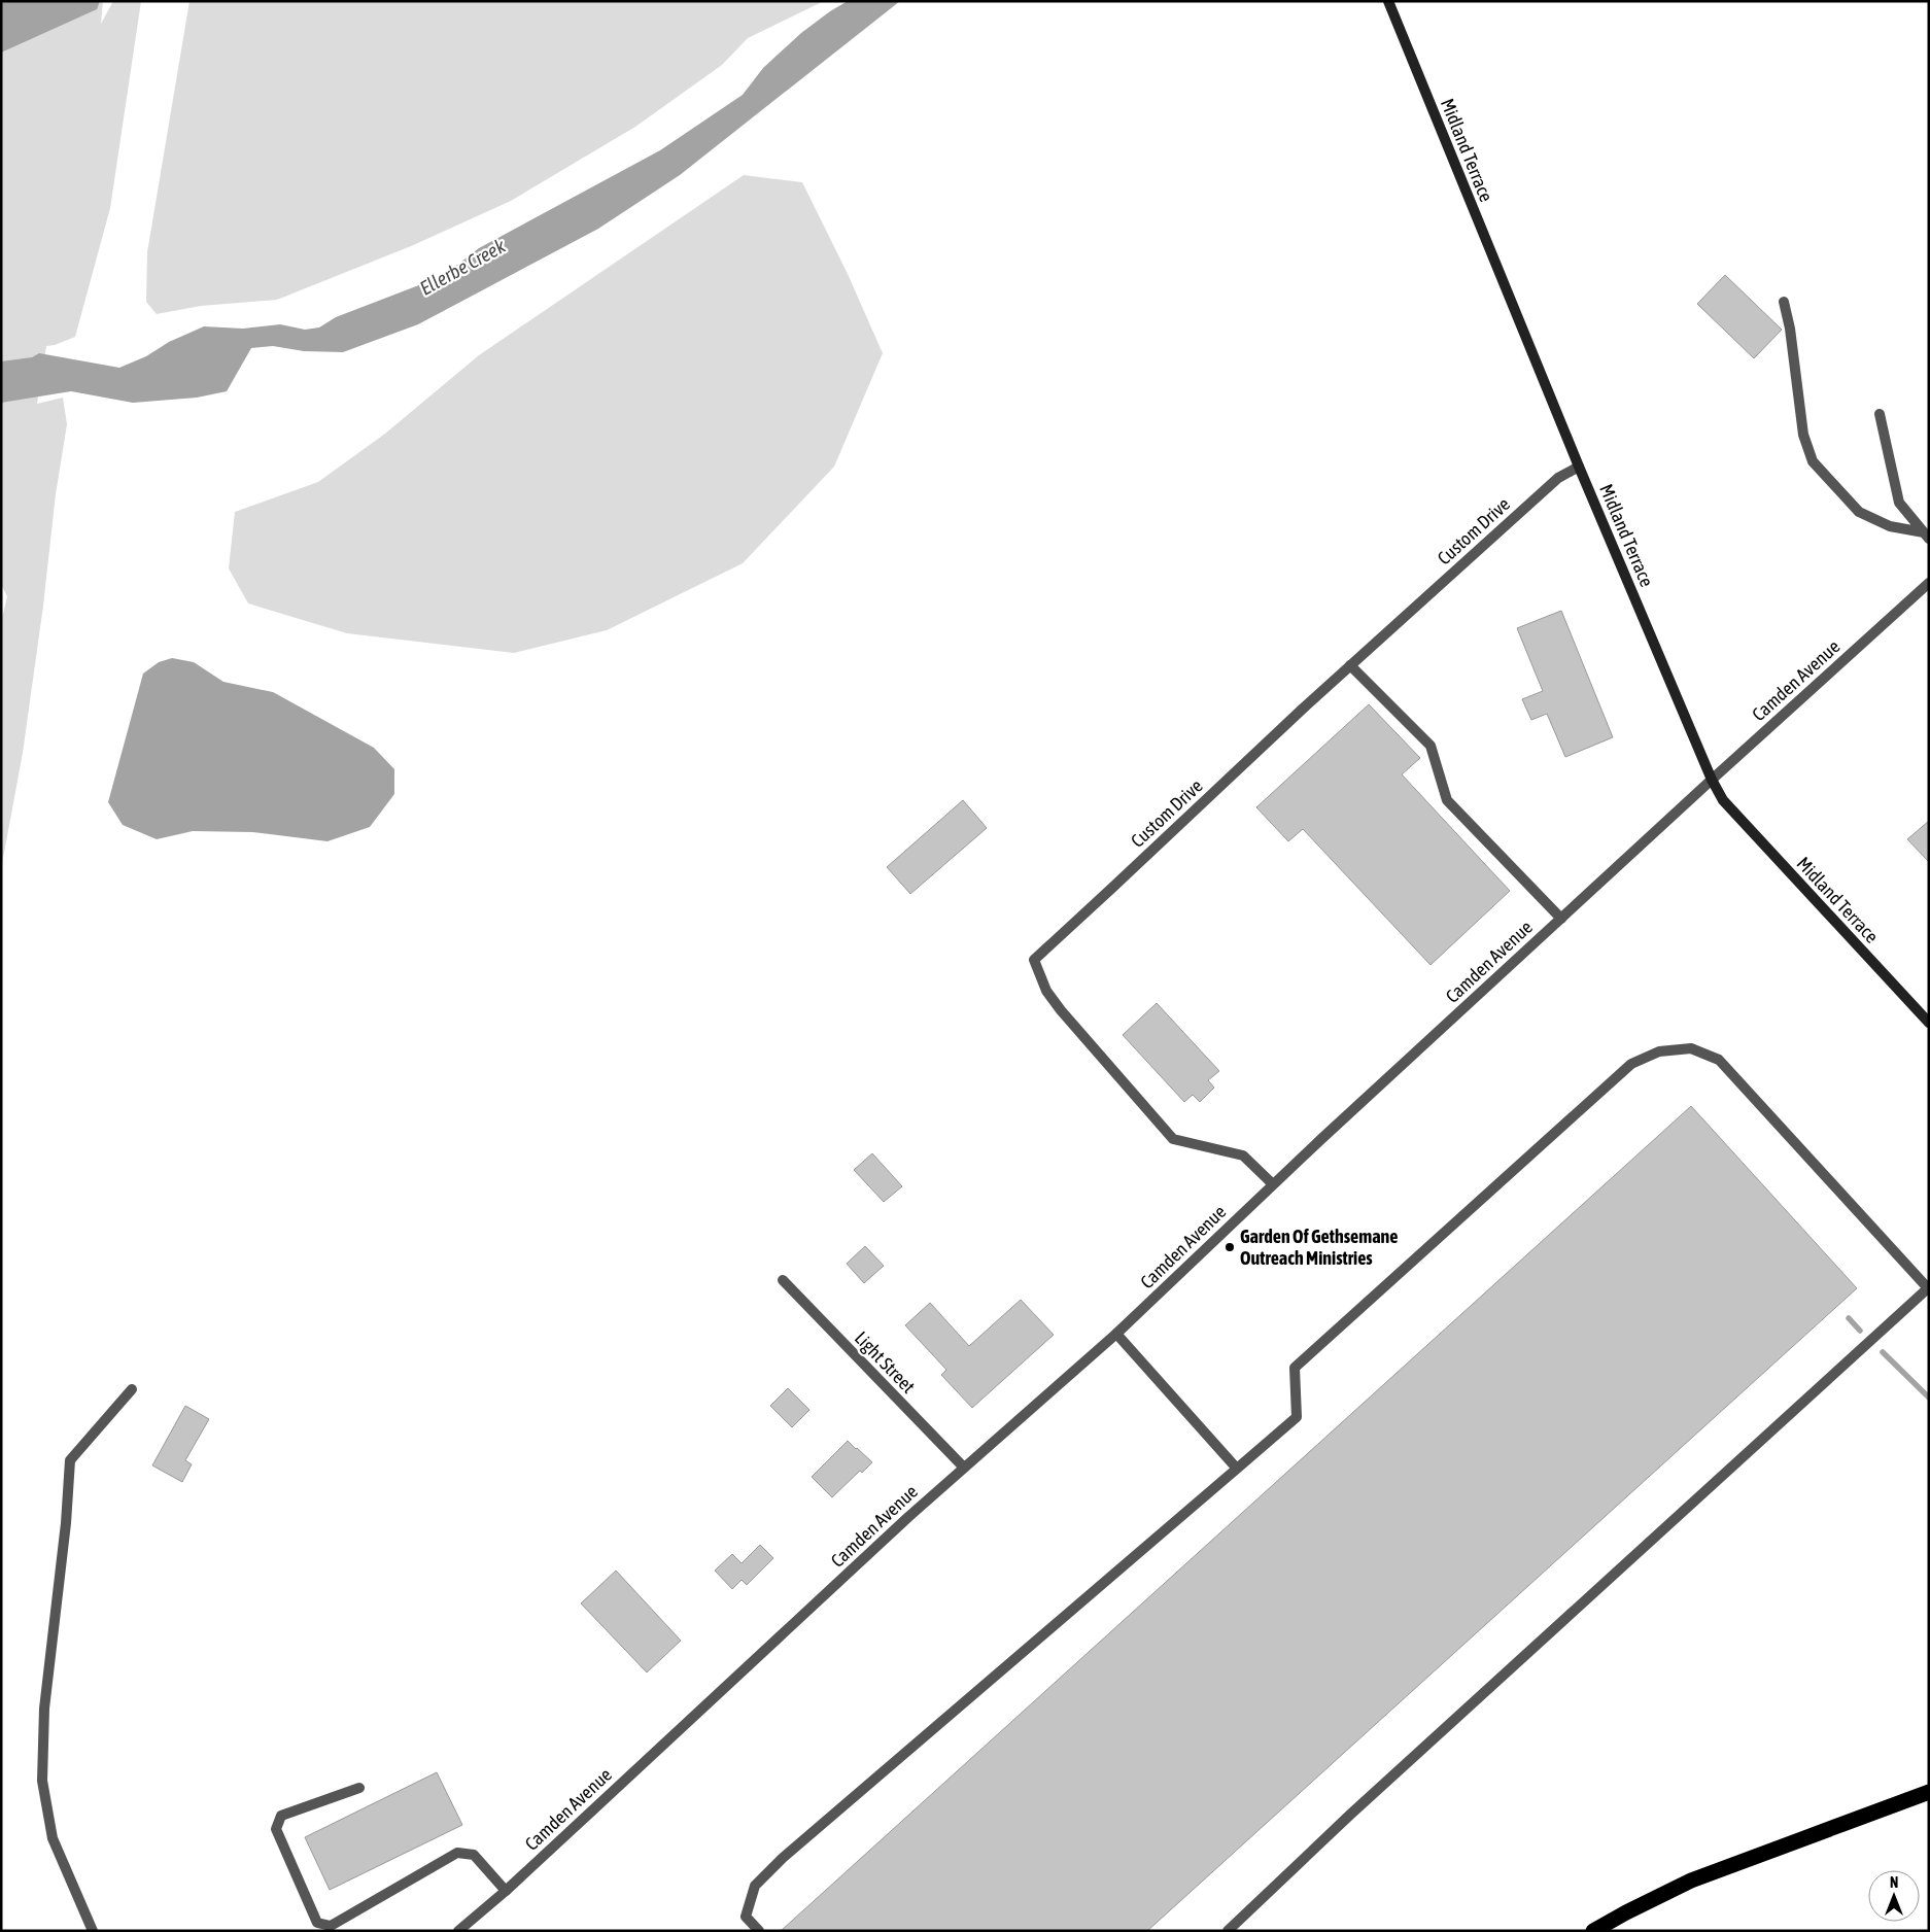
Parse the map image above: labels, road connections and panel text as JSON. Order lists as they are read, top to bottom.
{
  "streets": {
    "street": [
      "Midland Terrace",
      "Custom Drive",
      "Camden Avenue",
      "Light Street"
    ]
  },
  "crossings": [
    ["Midland Terrace", "Custom Drive"],
    ["Midland Terrace", "Camden Avenue"],
    ["Custom Drive", "Camden Avenue"],
    ["Camden Avenue", "Light Street"]
  ],
  "water": ["Ellerbe Creek"],
  "places": ["Garden Of Gethsemane Outreach Ministries"],
  "north": "top"
}
